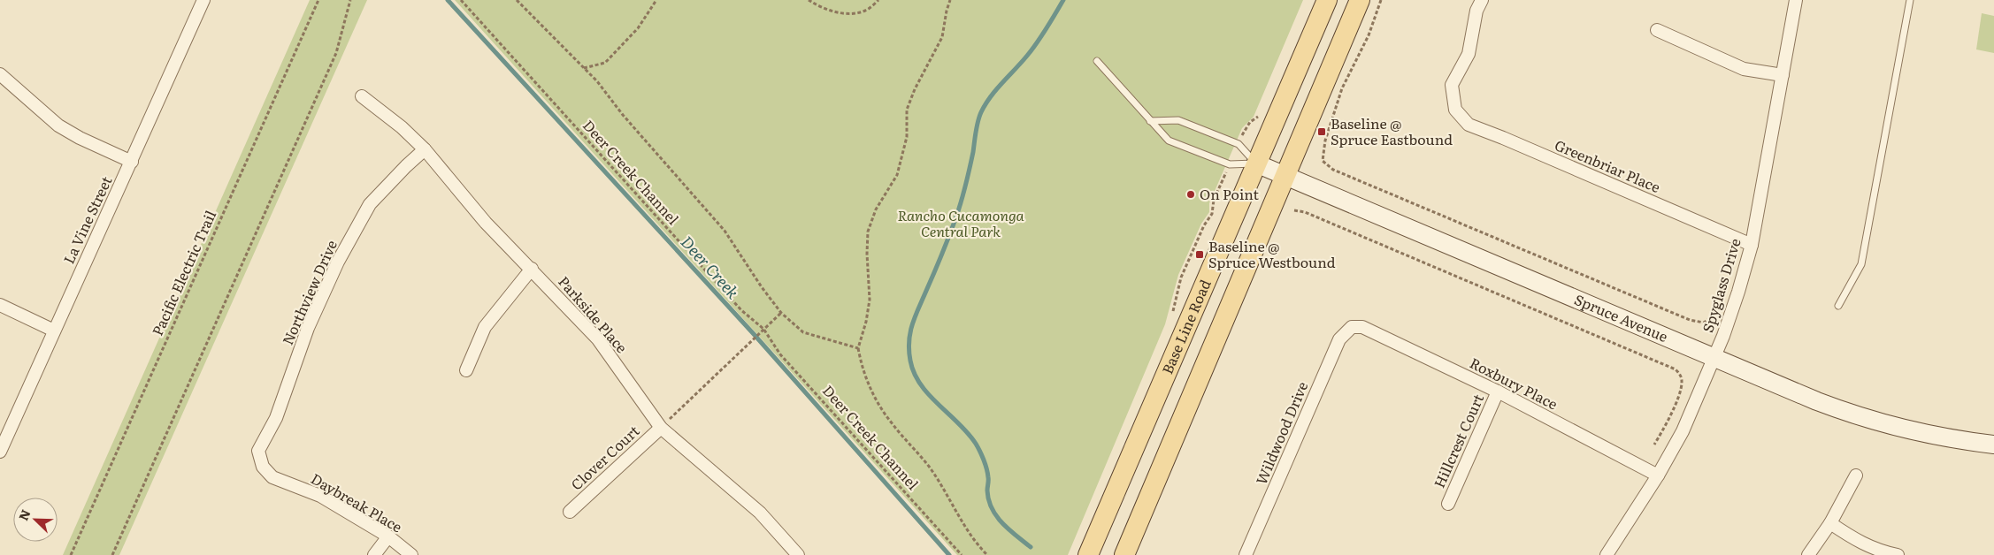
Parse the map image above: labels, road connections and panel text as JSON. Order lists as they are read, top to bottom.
{
  "streets": {
    "main road": ["Base Line Road"],
    "street": [
      "Greenbriar Place",
      "La Vine Street",
      "Spyglass Drive",
      "Northview Drive",
      "Parkside Place",
      "Spruce Avenue",
      "Roxbury Place",
      "Wildwood Drive",
      "Hillcrest Court",
      "Clover Court",
      "Daybreak Place"
    ],
    "path": ["Deer Creek Channel", "Pacific Electric Trail"]
  },
  "crossings": [
    ["Greenbriar Place", "Spyglass Drive"],
    ["Spyglass Drive", "Spruce Avenue"],
    ["Spyglass Drive", "Roxbury Place"],
    ["Northview Drive", "Parkside Place"],
    ["Northview Drive", "Daybreak Place"],
    ["Parkside Place", "Clover Court"],
    ["Spruce Avenue", "Base Line Road"],
    ["Roxbury Place", "Wildwood Drive"],
    ["Roxbury Place", "Hillcrest Court"]
  ],
  "water": ["Deer Creek"],
  "parks": ["Rancho Cucamonga Central Park"],
  "places": {
    "transit": ["Baseline @ Spruce Eastbound", "Baseline @ Spruce Westbound"],
    "other": ["On Point"]
  },
  "north": "top left"
}
